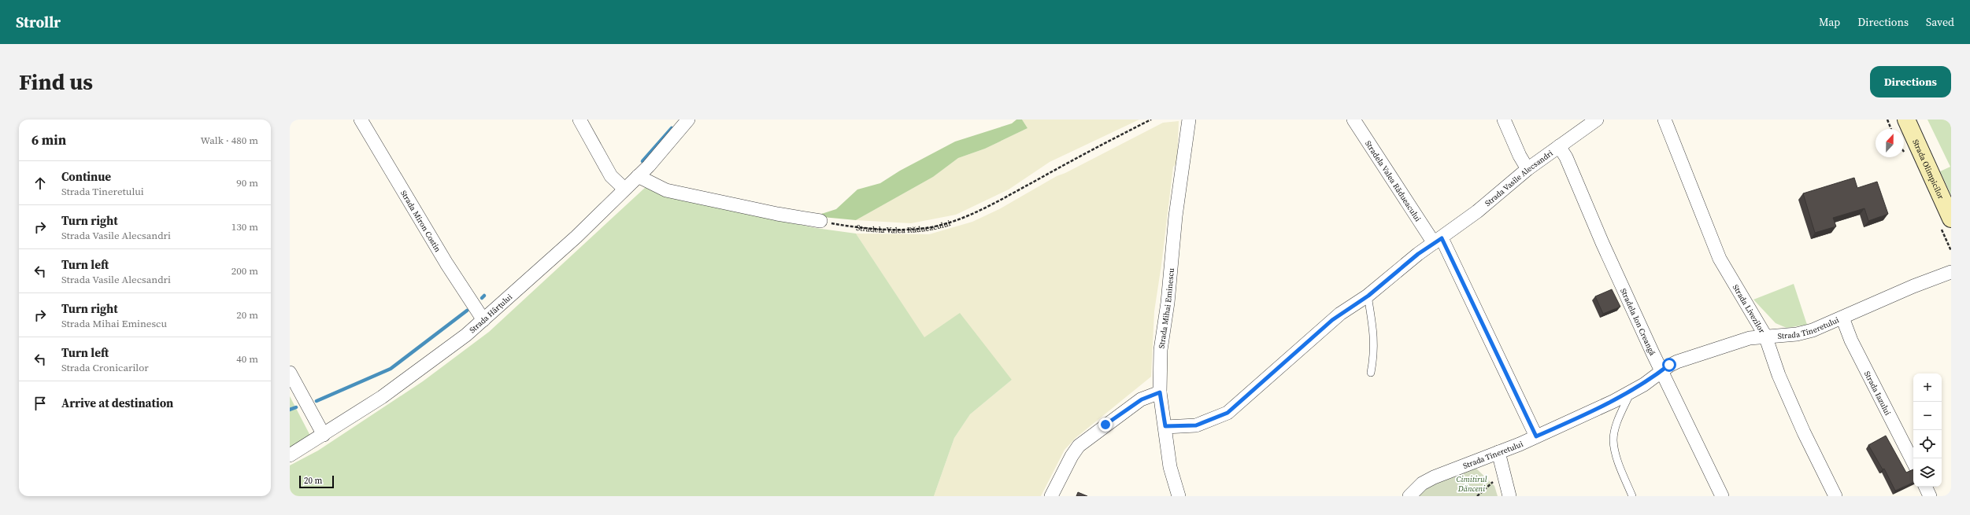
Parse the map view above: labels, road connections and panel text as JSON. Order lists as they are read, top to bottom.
{
  "streets": {
    "main road": ["Strada Olimpicilor"],
    "street": [
      "Strada Vasile Alecsandri",
      "Stradela Valea Rădueacului",
      "Strada Miron Costin",
      "Strada Mihai Eminescu",
      "Strada Livezilor",
      "Strada Hârțului",
      "Stradela Ion Creangă",
      "Strada Tineretului",
      "Strada Iazului"
    ]
  },
  "crossings": [
    ["Strada Vasile Alecsandri", "Stradela Valea Rădueacului"],
    ["Strada Vasile Alecsandri", "Strada Mihai Eminescu"],
    ["Strada Vasile Alecsandri", "Stradela Ion Creangă"],
    ["Strada Miron Costin", "Strada Hârțului"],
    ["Strada Livezilor", "Strada Tineretului"],
    ["Stradela Ion Creangă", "Strada Tineretului"],
    ["Strada Tineretului", "Strada Iazului"]
  ],
  "parks": ["Cimitirul Dănceni"],
  "scale_bar": "20 m",
  "north": "top",
  "page": {
    "header": "Strollr",
    "nav": ["Map", "Directions", "Saved"],
    "buttons": "Directions",
    "title": "Find us",
    "heading": ["6 min", "Walk · 480 m"],
    "list": [
      ["Continue", "Strada Tineretului", "90 m"],
      ["Turn right", "Strada Vasile Alecsandri", "130 m"],
      ["Turn left", "Strada Vasile Alecsandri", "200 m"],
      ["Turn right", "Strada Mihai Eminescu", "20 m"],
      ["Turn left", "Strada Cronicarilor", "40 m"],
      "Arrive at destination"
    ],
    "map_buttons": ["+", "−"],
    "scale": "20 m"
  }
}
